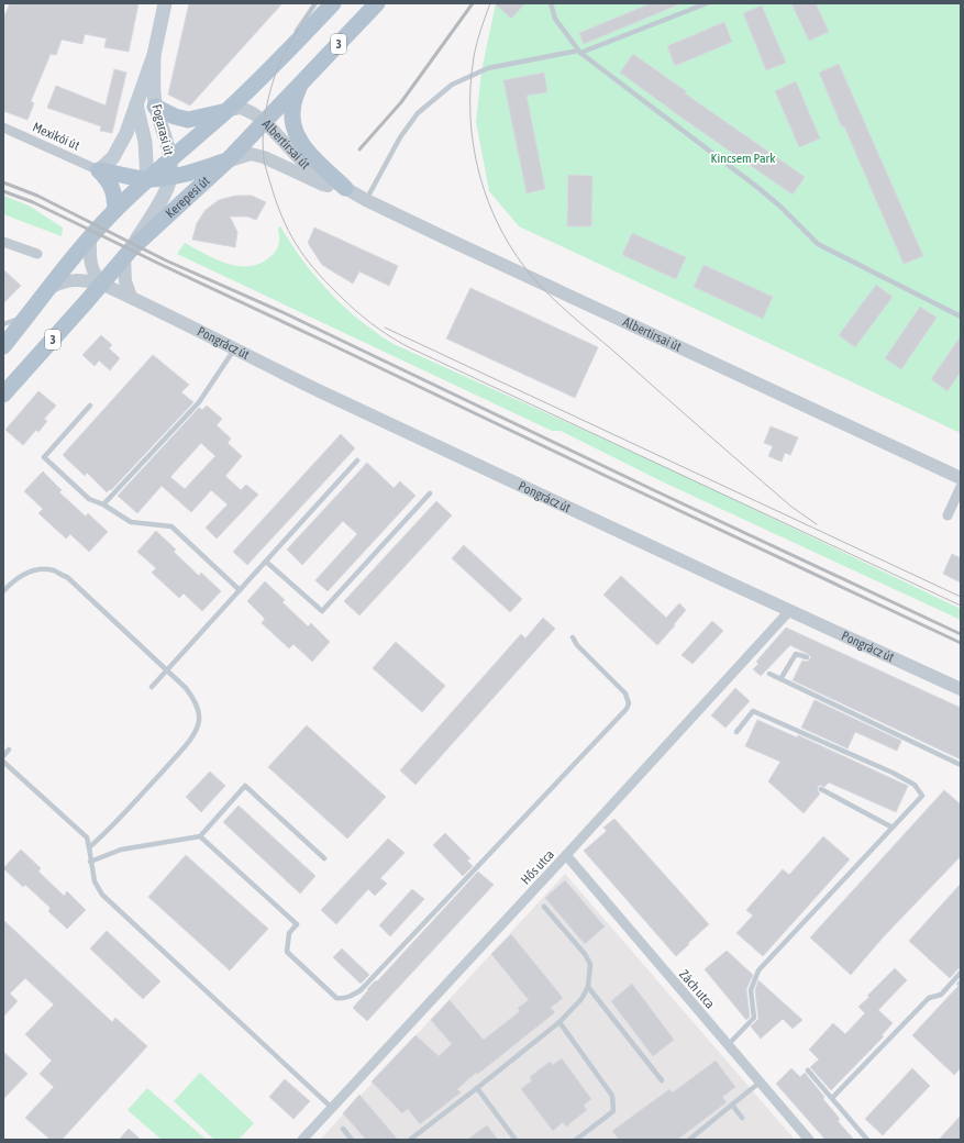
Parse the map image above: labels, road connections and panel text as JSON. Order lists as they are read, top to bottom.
{
  "streets": {
    "main road": ["3", "Fogarasi út", "Kerepesi út"],
    "street": [
      "Mexikói út",
      "Albertirsai út",
      "Pongrácz út",
      "Hős utca",
      "Zách utca"
    ]
  },
  "crossings": [
    ["3", "Fogarasi út"],
    ["3", "Albertirsai út"],
    ["3", "Pongrácz út"],
    ["Fogarasi út", "Kerepesi út"],
    ["Albertirsai út", "Kerepesi út"],
    ["Kerepesi út", "Pongrácz út"],
    ["Pongrácz út", "Hős utca"],
    ["Hős utca", "Zách utca"]
  ],
  "parks": ["Kincsem Park"]
}
